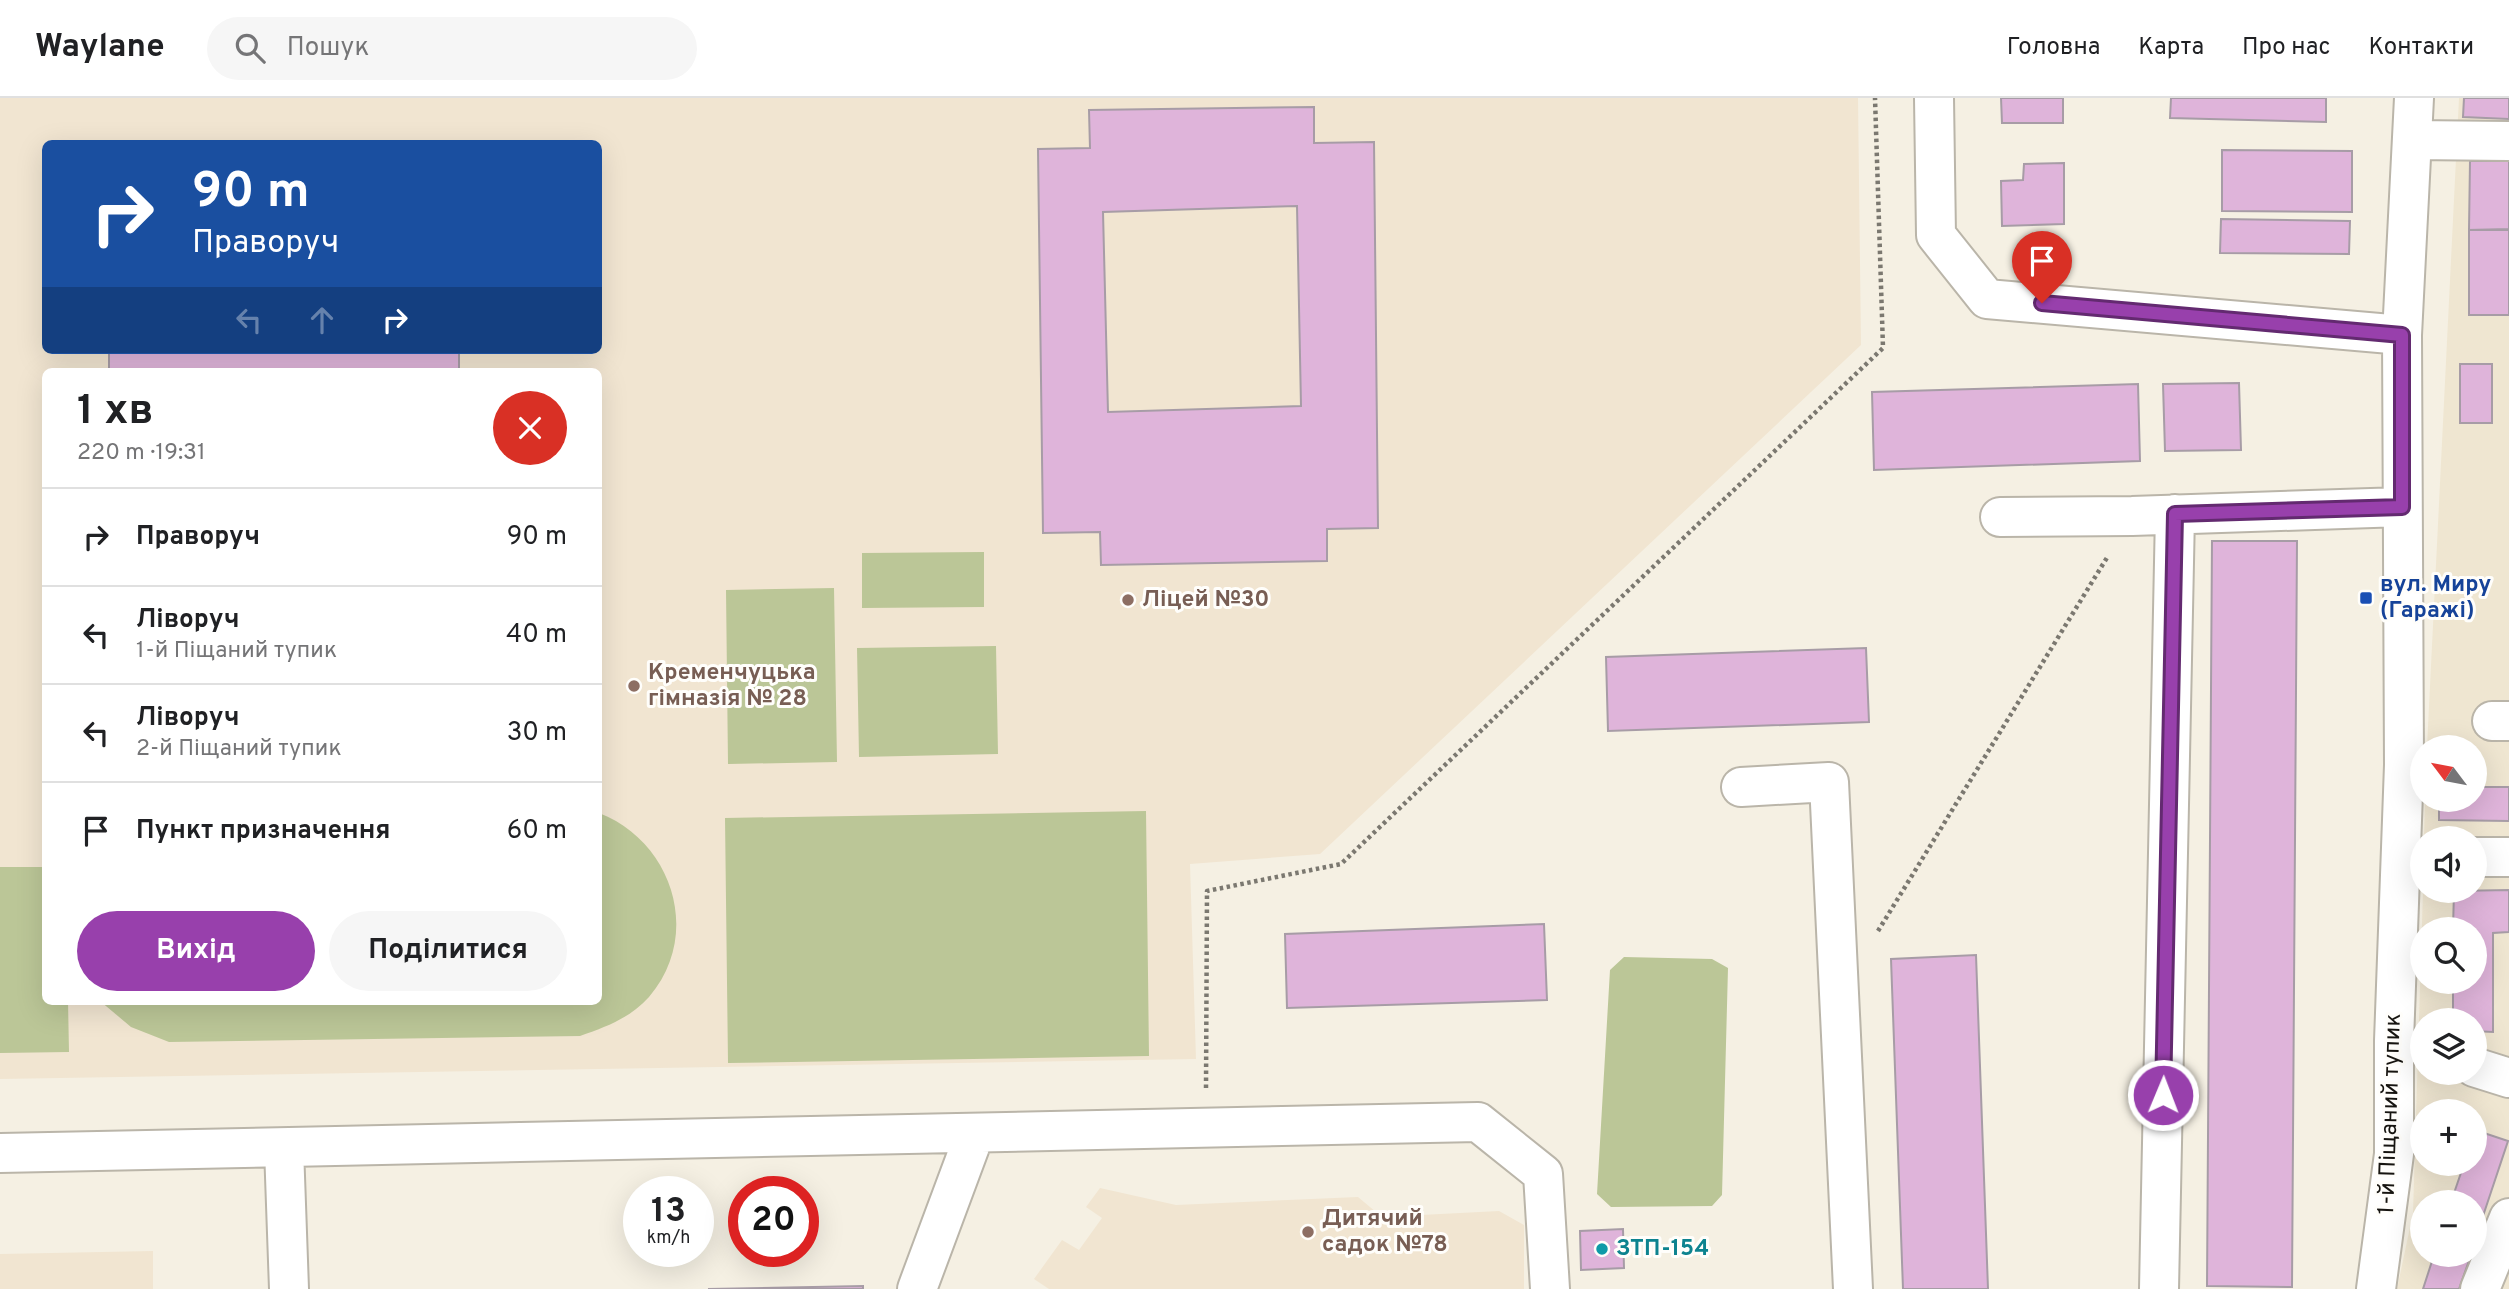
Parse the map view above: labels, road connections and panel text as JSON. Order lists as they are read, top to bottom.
{
  "streets": {
    "street": ["1-й Піщаний тупик"]
  },
  "places": {
    "transit": ["вул. Миру (Гаражі)"],
    "other": [
      "Ліцей №30",
      "Кременчуцька гімназія № 28",
      "Дитячий садок №78",
      "ЗТП-154"
    ]
  },
  "north": "top left",
  "page": {
    "header": "Waylane",
    "search": "Пошук",
    "nav": [
      "Головна",
      "Карта",
      "Про нас",
      "Контакти"
    ],
    "turn": ["90 m", "Праворуч"],
    "heading": ["1 хв", "220 m · 19:31"],
    "list": [
      {
        "name": "Праворуч",
        "value": "90 m"
      },
      {
        "name": "Ліворуч",
        "note": "1-й Піщаний тупик",
        "value": "40 m"
      },
      {
        "name": "Ліворуч",
        "note": "2-й Піщаний тупик",
        "value": "30 m"
      },
      {
        "name": "Пункт призначення",
        "value": "60 m"
      }
    ],
    "map_buttons": ["+", "−"],
    "buttons": ["Вихід", "Поділитися"],
    "speed": "13 km/h",
    "limit": "20"
  }
}
